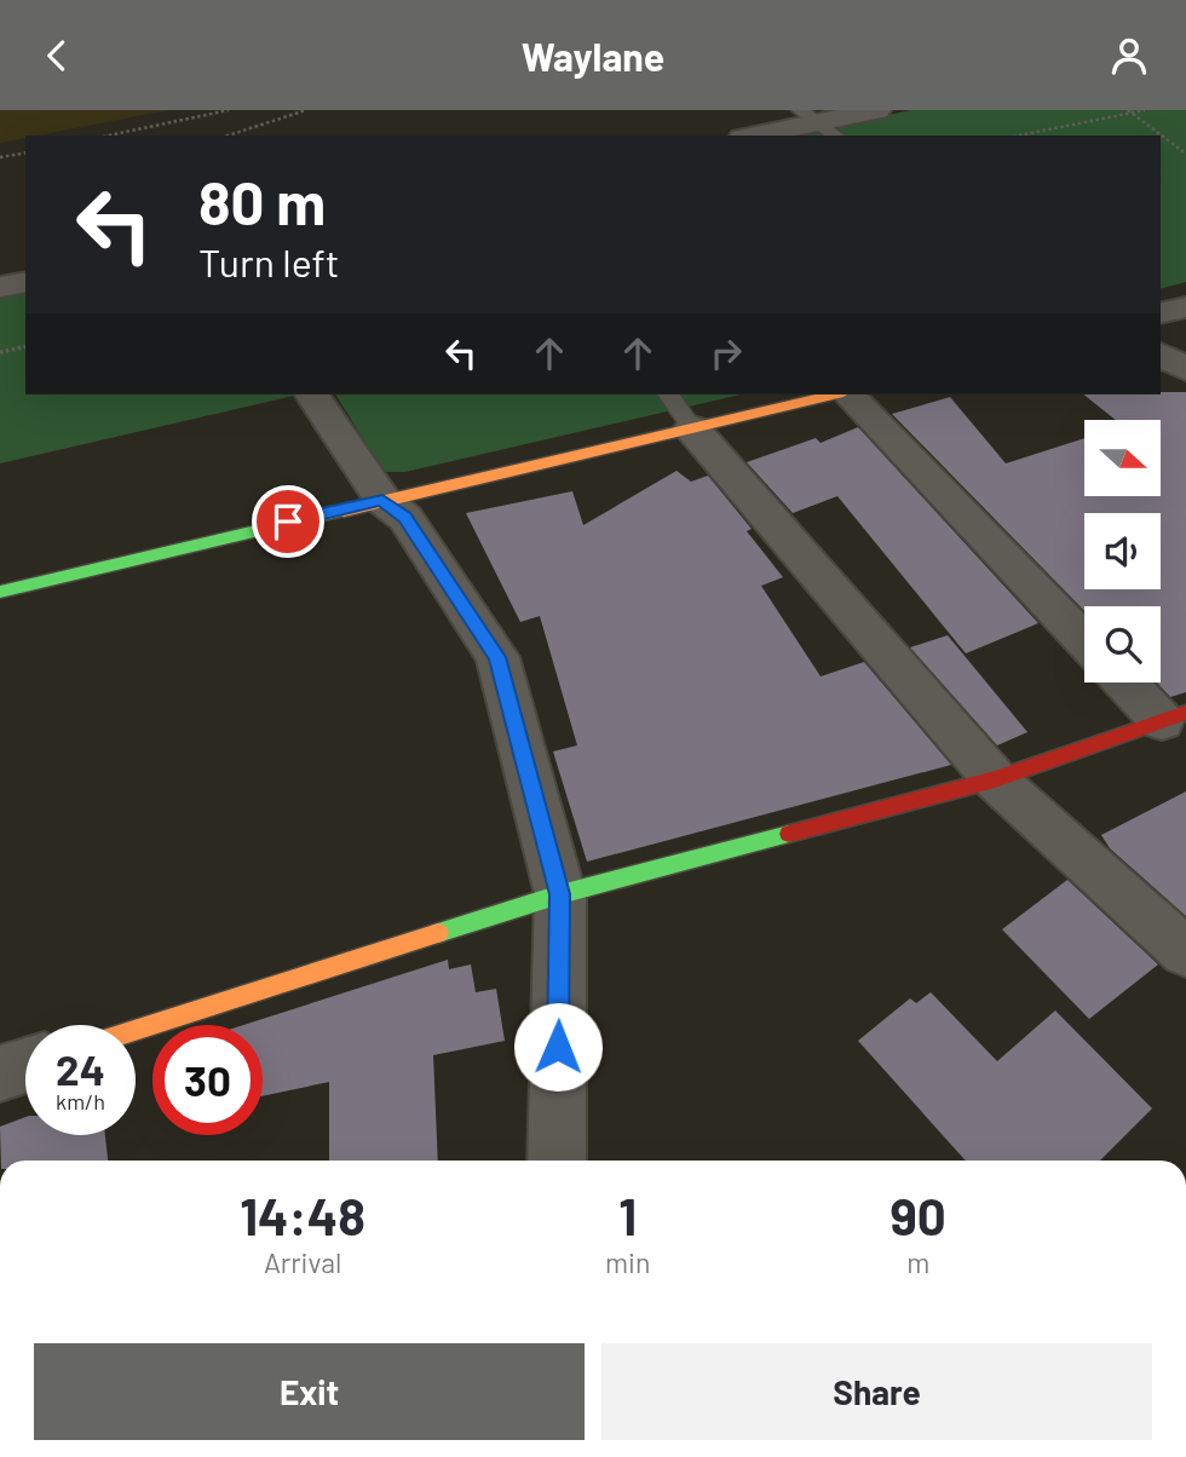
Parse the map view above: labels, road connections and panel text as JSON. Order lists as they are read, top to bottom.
{
  "north": "right",
  "page": {
    "header": "Waylane",
    "turn": ["80 m", "Turn left"],
    "speed": "24 km/h",
    "limit": "30",
    "eta": [
      "14:48",
      "Arrival",
      "1",
      "min",
      "90",
      "m"
    ],
    "buttons": ["Exit", "Share"]
  }
}
